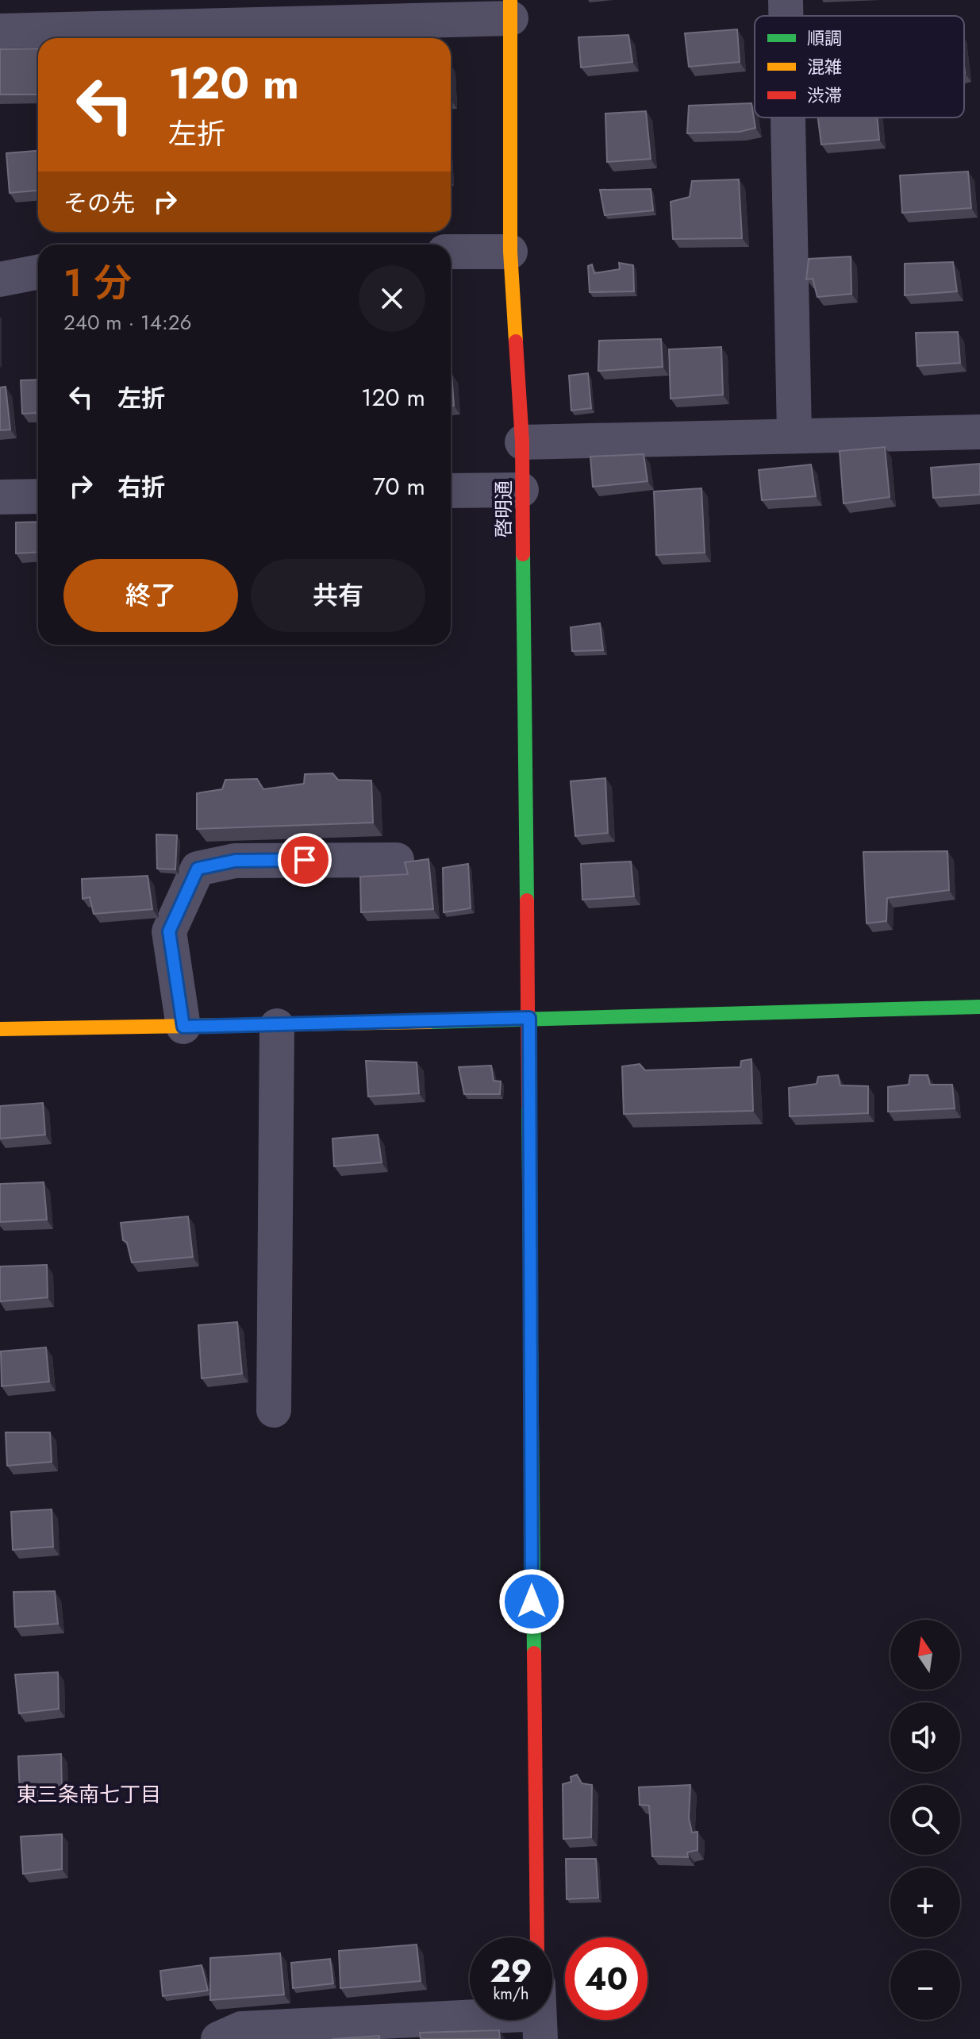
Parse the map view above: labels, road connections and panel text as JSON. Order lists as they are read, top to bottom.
{
  "streets": {
    "street": ["啓明通"]
  },
  "districts": ["東三条南七丁目"],
  "legend": ["順調", "混雑", "渋滞"],
  "north": "top",
  "page": {
    "turn": ["120 m", "左折"],
    "then": "その先",
    "heading": ["1 分", "240 m · 14:26"],
    "list": [
      {
        "name": "左折",
        "value": "120 m"
      },
      {
        "name": "右折",
        "value": "70 m"
      }
    ],
    "buttons": ["終了", "共有"],
    "map_buttons": ["+", "−"],
    "speed": "29 km/h",
    "limit": "40"
  }
}
